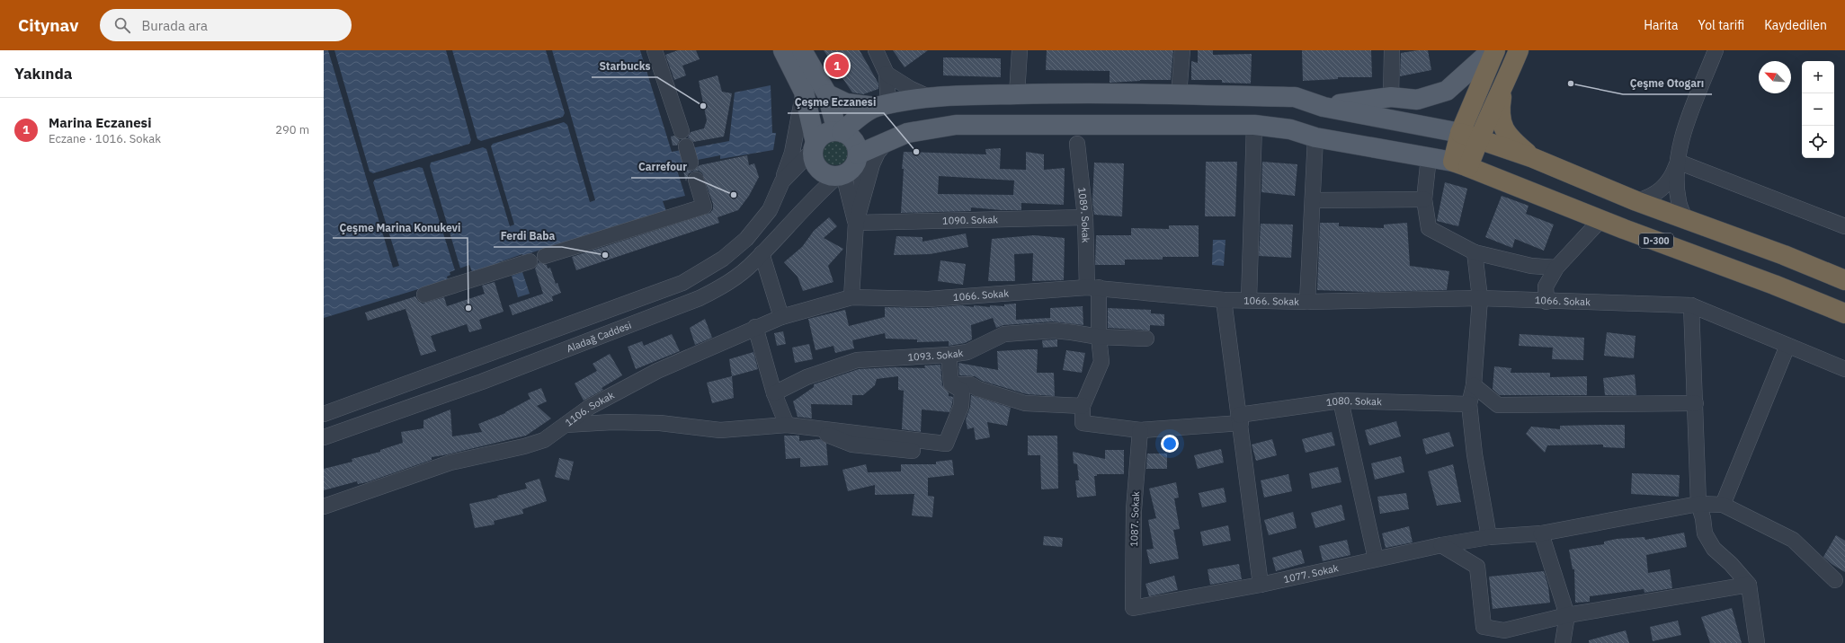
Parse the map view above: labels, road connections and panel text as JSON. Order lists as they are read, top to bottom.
{
  "streets": {
    "highway": ["D-300"],
    "street": [
      "1089. Sokak",
      "1090. Sokak",
      "1066. Sokak",
      "Aladağ Caddesi",
      "1093. Sokak",
      "1080. Sokak",
      "1106. Sokak",
      "1087. Sokak",
      "1077. Sokak"
    ]
  },
  "crossings": [
    ["1089. Sokak", "1090. Sokak"],
    ["1089. Sokak", "1066. Sokak"],
    ["1089. Sokak", "1093. Sokak"],
    ["1066. Sokak", "1106. Sokak"],
    ["1080. Sokak", "1087. Sokak"],
    ["1087. Sokak", "1077. Sokak"]
  ],
  "places": [
    "Çeşme Otogarı",
    "Starbucks",
    "Çeşme Eczanesi",
    "Carrefour",
    "Ferdi Baba",
    "Çeşme Marina Konukevi"
  ],
  "north": "top left",
  "page": {
    "header": "Citynav",
    "search": "Burada ara",
    "nav": ["Harita", "Yol tarifi", "Kaydedilen"],
    "heading": "Yakında",
    "pins": "1",
    "map_buttons": ["+", "−"],
    "list": [
      {
        "mark": "1",
        "name": "Marina Eczanesi",
        "note": "Eczane · 1016. Sokak",
        "value": "290 m"
      }
    ]
  }
}
